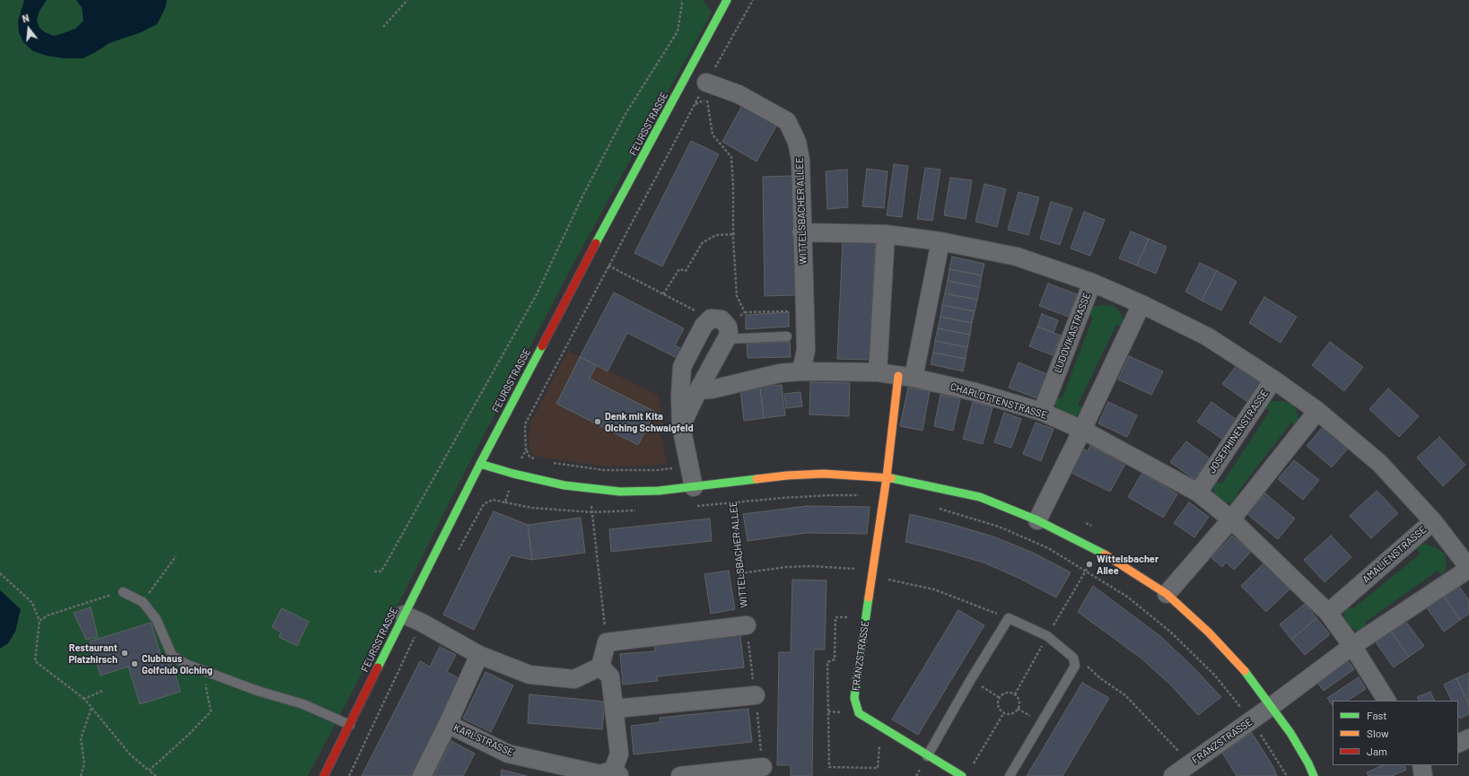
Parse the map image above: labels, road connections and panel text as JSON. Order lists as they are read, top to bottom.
{
  "streets": {
    "street": [
      "FEURSSTRASSE",
      "WITTELSBACHER ALLEE",
      "LUDOVIKASTRASSE",
      "CHARLOTTENSTRASSE",
      "JOSEPHINENSTRASSE",
      "AMALIENSTRASSE",
      "FRANZSTRASSE",
      "KARLSTRASSE"
    ]
  },
  "crossings": [
    ["WITTELSBACHER ALLEE", "CHARLOTTENSTRASSE"],
    ["LUDOVIKASTRASSE", "CHARLOTTENSTRASSE"],
    ["LUDOVIKASTRASSE", "JOSEPHINENSTRASSE"],
    ["JOSEPHINENSTRASSE", "AMALIENSTRASSE"],
    ["AMALIENSTRASSE", "FRANZSTRASSE"]
  ],
  "places": [
    "Denk mit Kita Olching Schwaigfeld",
    "Wittelsbacher Allee",
    "Restaurant Platzhirsch",
    "Clubhaus Golfclub Olching"
  ],
  "legend": ["Fast", "Slow", "Jam"],
  "north": "top"
}
